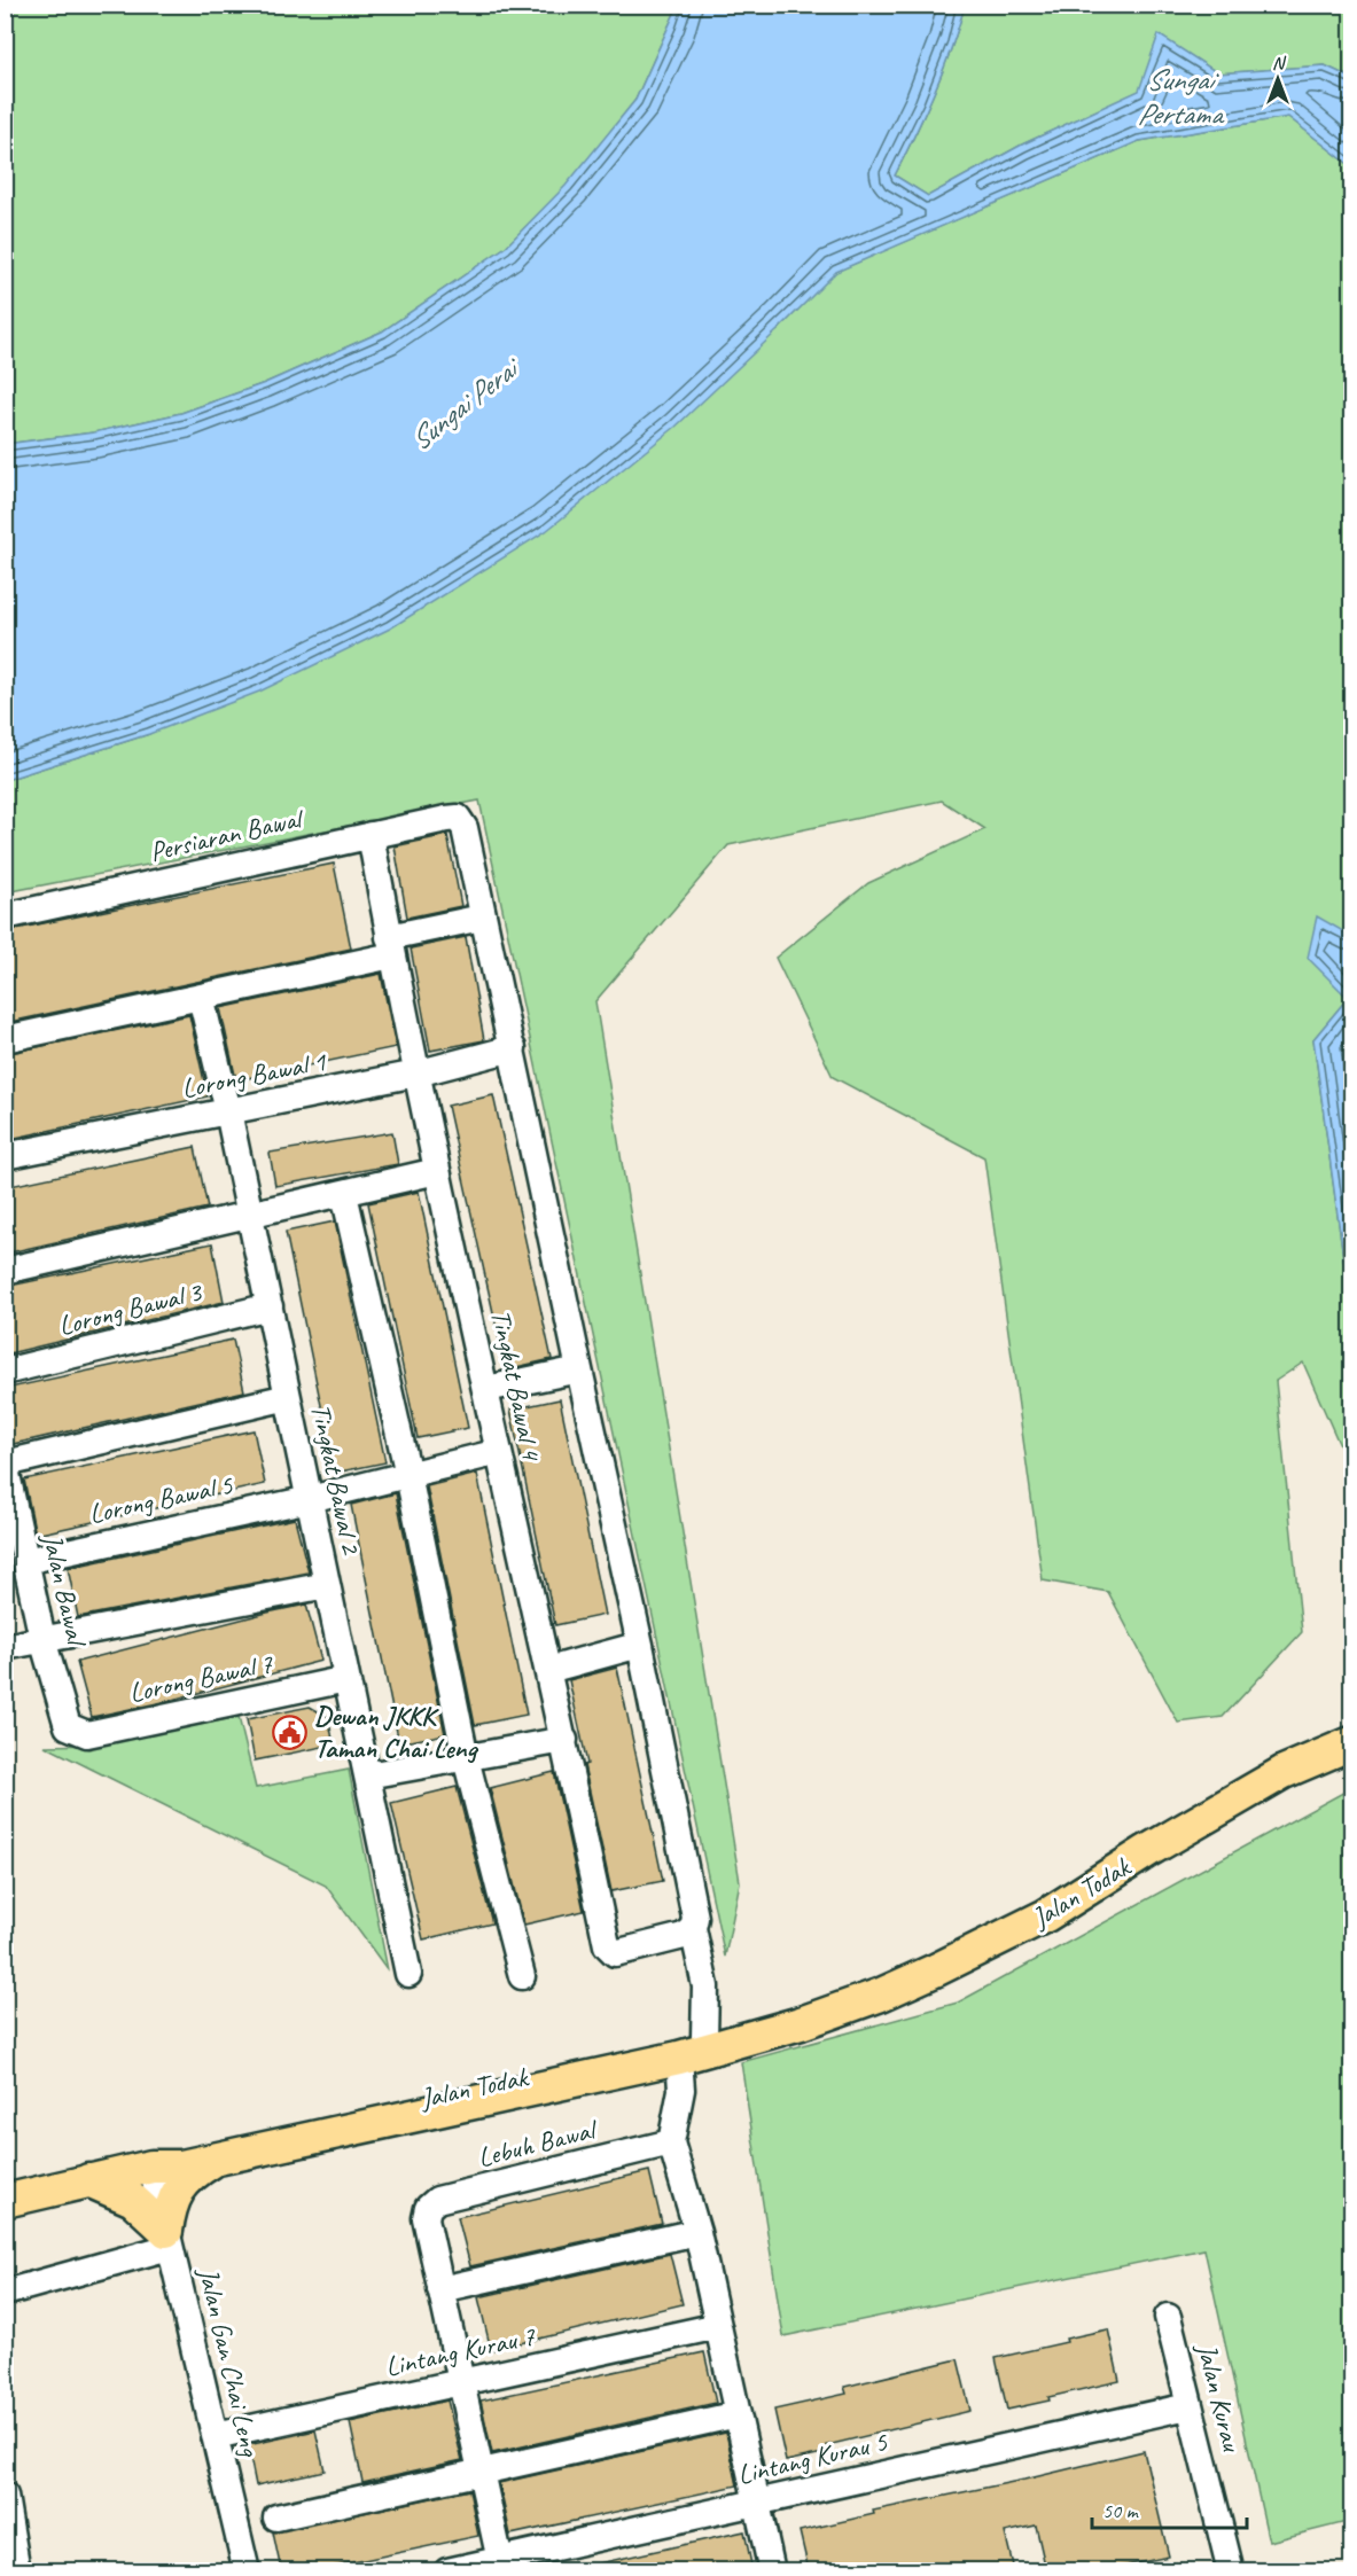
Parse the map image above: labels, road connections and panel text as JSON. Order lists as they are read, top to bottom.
{
  "streets": {
    "main road": ["Jalan Todak"],
    "street": [
      "Persiaran Bawal",
      "Lorong Bawal 1",
      "Lorong Bawal 3",
      "Tingkat Bawal 4",
      "Tingkat Bawal 2",
      "Lorong Bawal 5",
      "Jalan Bawal",
      "Lorong Bawal 7",
      "Lebuh Bawal",
      "Lintang Kurau 7",
      "Jalan Gan Chai Leng",
      "Jalan Kurau",
      "Lintang Kurau 5"
    ]
  },
  "crossings": [
    ["Persiaran Bawal", "Tingkat Bawal 4"],
    ["Lorong Bawal 1", "Tingkat Bawal 4"],
    ["Lorong Bawal 1", "Tingkat Bawal 2"],
    ["Lorong Bawal 3", "Tingkat Bawal 2"],
    ["Tingkat Bawal 4", "Lorong Bawal 5"],
    ["Tingkat Bawal 2", "Lorong Bawal 5"],
    ["Tingkat Bawal 2", "Lorong Bawal 7"],
    ["Lorong Bawal 5", "Jalan Bawal"],
    ["Jalan Bawal", "Lorong Bawal 7"],
    ["Jalan Todak", "Jalan Gan Chai Leng"],
    ["Lintang Kurau 7", "Jalan Gan Chai Leng"],
    ["Jalan Kurau", "Lintang Kurau 5"]
  ],
  "water": ["Sungai Pertama", "Sungai Perai"],
  "places": {
    "public building": ["Dewan JKKK Taman Chai Leng"]
  },
  "scale_bar": "50 m",
  "north": "top"
}
